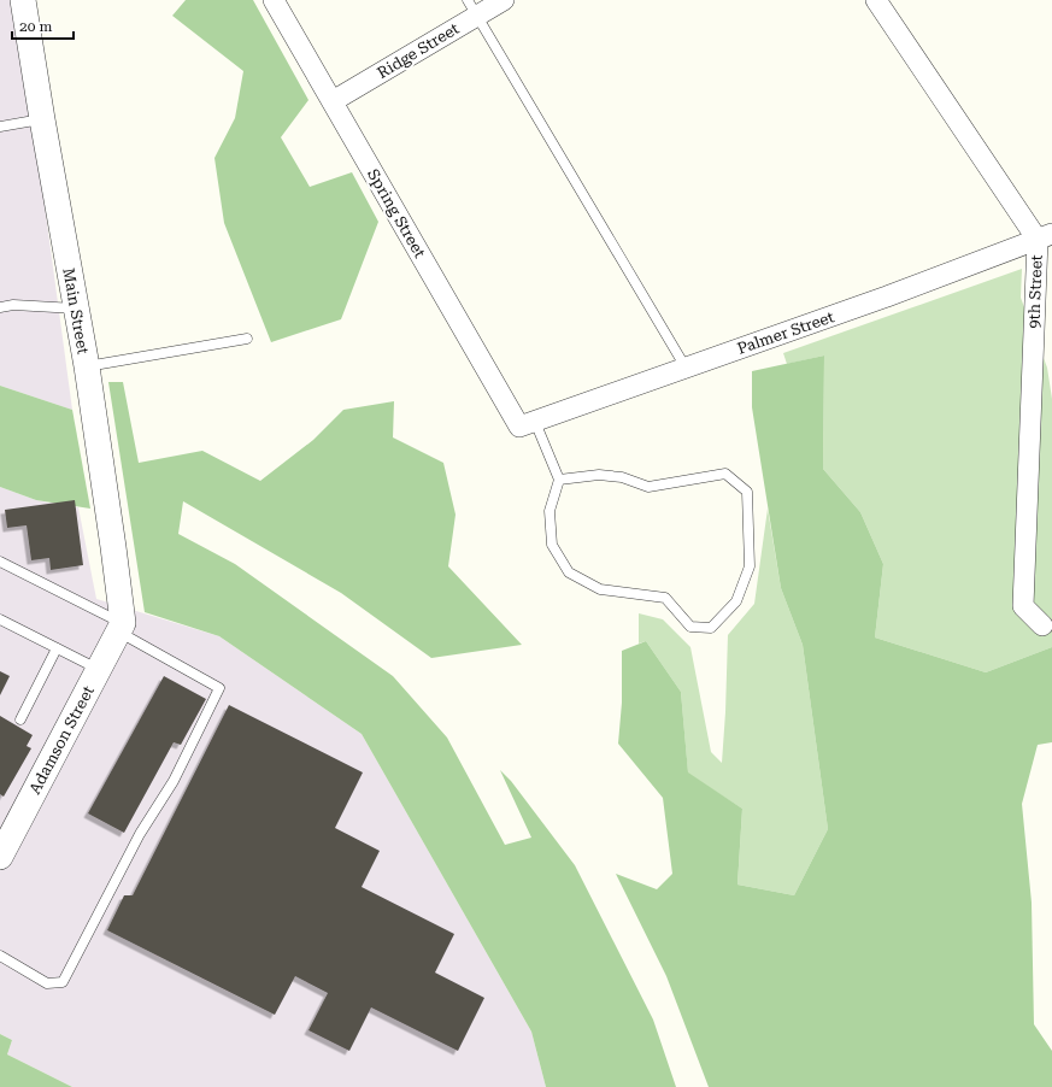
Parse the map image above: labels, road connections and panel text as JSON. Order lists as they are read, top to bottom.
{
  "streets": {
    "street": [
      "Ridge Street",
      "Spring Street",
      "9th Street",
      "Main Street",
      "Palmer Street",
      "Adamson Street"
    ]
  },
  "crossings": [
    ["Ridge Street", "Spring Street"],
    ["Spring Street", "Palmer Street"],
    ["9th Street", "Palmer Street"],
    ["Main Street", "Adamson Street"]
  ],
  "scale_bar": "20 m"
}
